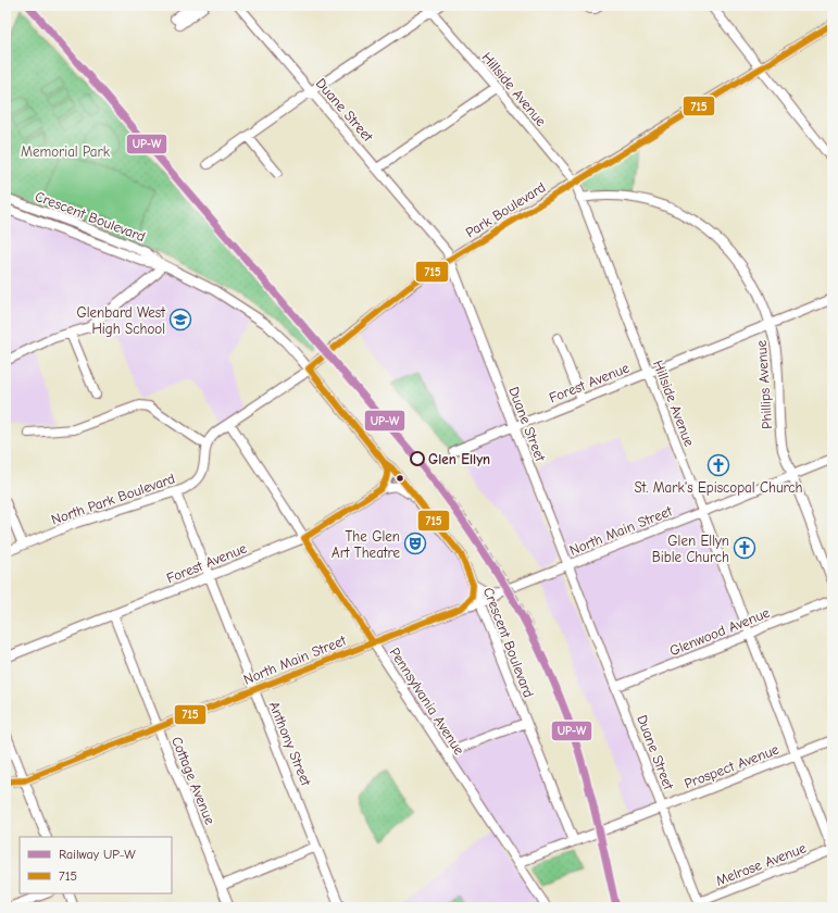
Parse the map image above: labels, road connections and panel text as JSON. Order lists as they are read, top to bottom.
{
  "streets": {
    "street": [
      "Hillside Avenue",
      "Duane Street",
      "Park Boulevard",
      "Crescent Boulevard",
      "Forest Avenue",
      "Phillips Avenue",
      "North Park Boulevard",
      "North Main Street",
      "Glenwood Avenue",
      "Pennsylvania Avenue",
      "Anthony Street",
      "Prospect Avenue",
      "Cottage Avenue",
      "Melrose Avenue"
    ]
  },
  "crossings": [
    ["Hillside Avenue", "Park Boulevard"],
    ["Hillside Avenue", "Forest Avenue"],
    ["Hillside Avenue", "Phillips Avenue"],
    ["Hillside Avenue", "North Main Street"],
    ["Hillside Avenue", "Glenwood Avenue"],
    ["Hillside Avenue", "Prospect Avenue"],
    ["Hillside Avenue", "Melrose Avenue"],
    ["Duane Street", "Park Boulevard"],
    ["Duane Street", "Forest Avenue"],
    ["Duane Street", "North Main Street"],
    ["Duane Street", "Glenwood Avenue"],
    ["Duane Street", "Prospect Avenue"],
    ["Duane Street", "Melrose Avenue"],
    ["Crescent Boulevard", "North Main Street"],
    ["Crescent Boulevard", "Prospect Avenue"],
    ["Forest Avenue", "Phillips Avenue"],
    ["Forest Avenue", "Pennsylvania Avenue"],
    ["Forest Avenue", "Anthony Street"],
    ["Forest Avenue", "Cottage Avenue"],
    ["Phillips Avenue", "North Main Street"],
    ["North Park Boulevard", "Anthony Street"],
    ["North Main Street", "Pennsylvania Avenue"],
    ["North Main Street", "Anthony Street"],
    ["North Main Street", "Cottage Avenue"],
    ["Pennsylvania Avenue", "Prospect Avenue"]
  ],
  "parks": ["Memorial Park"],
  "places": {
    "school or university": ["Glenbard West High School"],
    "other": ["Glen Ellyn"],
    "church": ["St. Mark's Episcopal Church", "Glen Ellyn Bible Church"],
    "theatre": ["The Glen Art Theatre"]
  },
  "lines": ["rail line UP-W", "transit line 715"],
  "legend": ["Railway UP-W", "715"]
}
